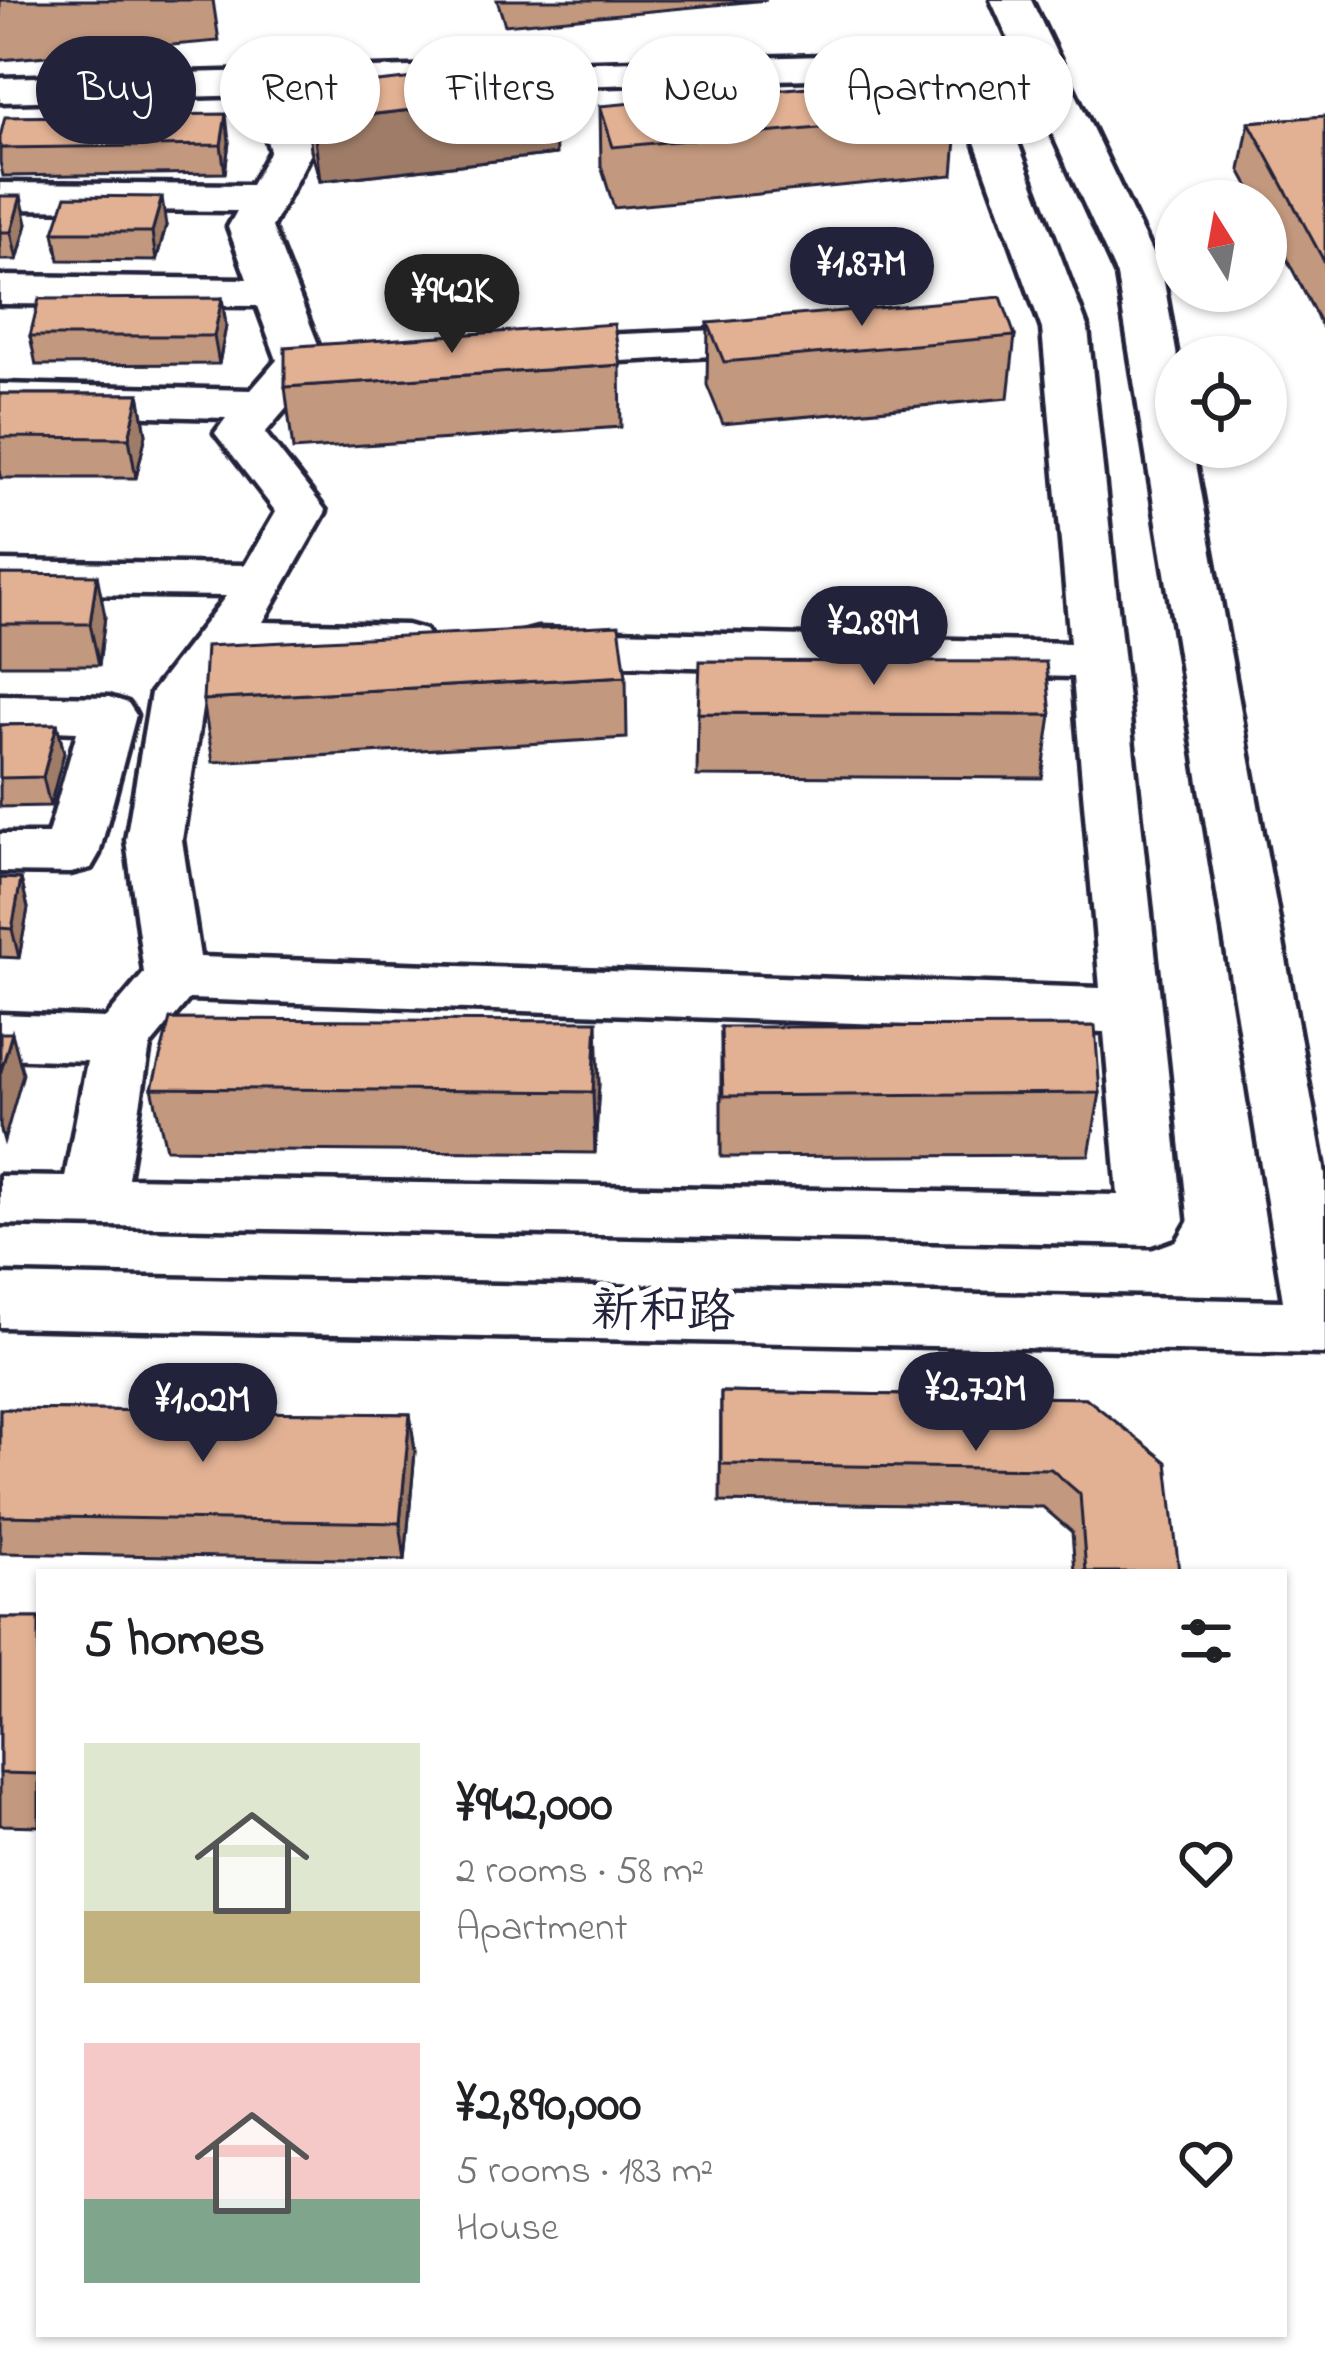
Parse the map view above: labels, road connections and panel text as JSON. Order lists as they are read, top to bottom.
{
  "streets": {
    "street": ["新和路"]
  },
  "north": "top",
  "page": {
    "chip": [
      "Buy",
      "Rent",
      "Filters",
      "New",
      "Apartment"
    ],
    "price": [
      "¥1.87M",
      "¥942K",
      "¥2.89M",
      "¥2.72M",
      "¥1.02M"
    ],
    "heading": "5 homes",
    "list": [
      {
        "name": "¥942,000",
        "note": "2 rooms · 58 m² · Apartment"
      },
      {
        "name": "¥2,890,000",
        "note": "5 rooms · 183 m² · House"
      }
    ]
  }
}
